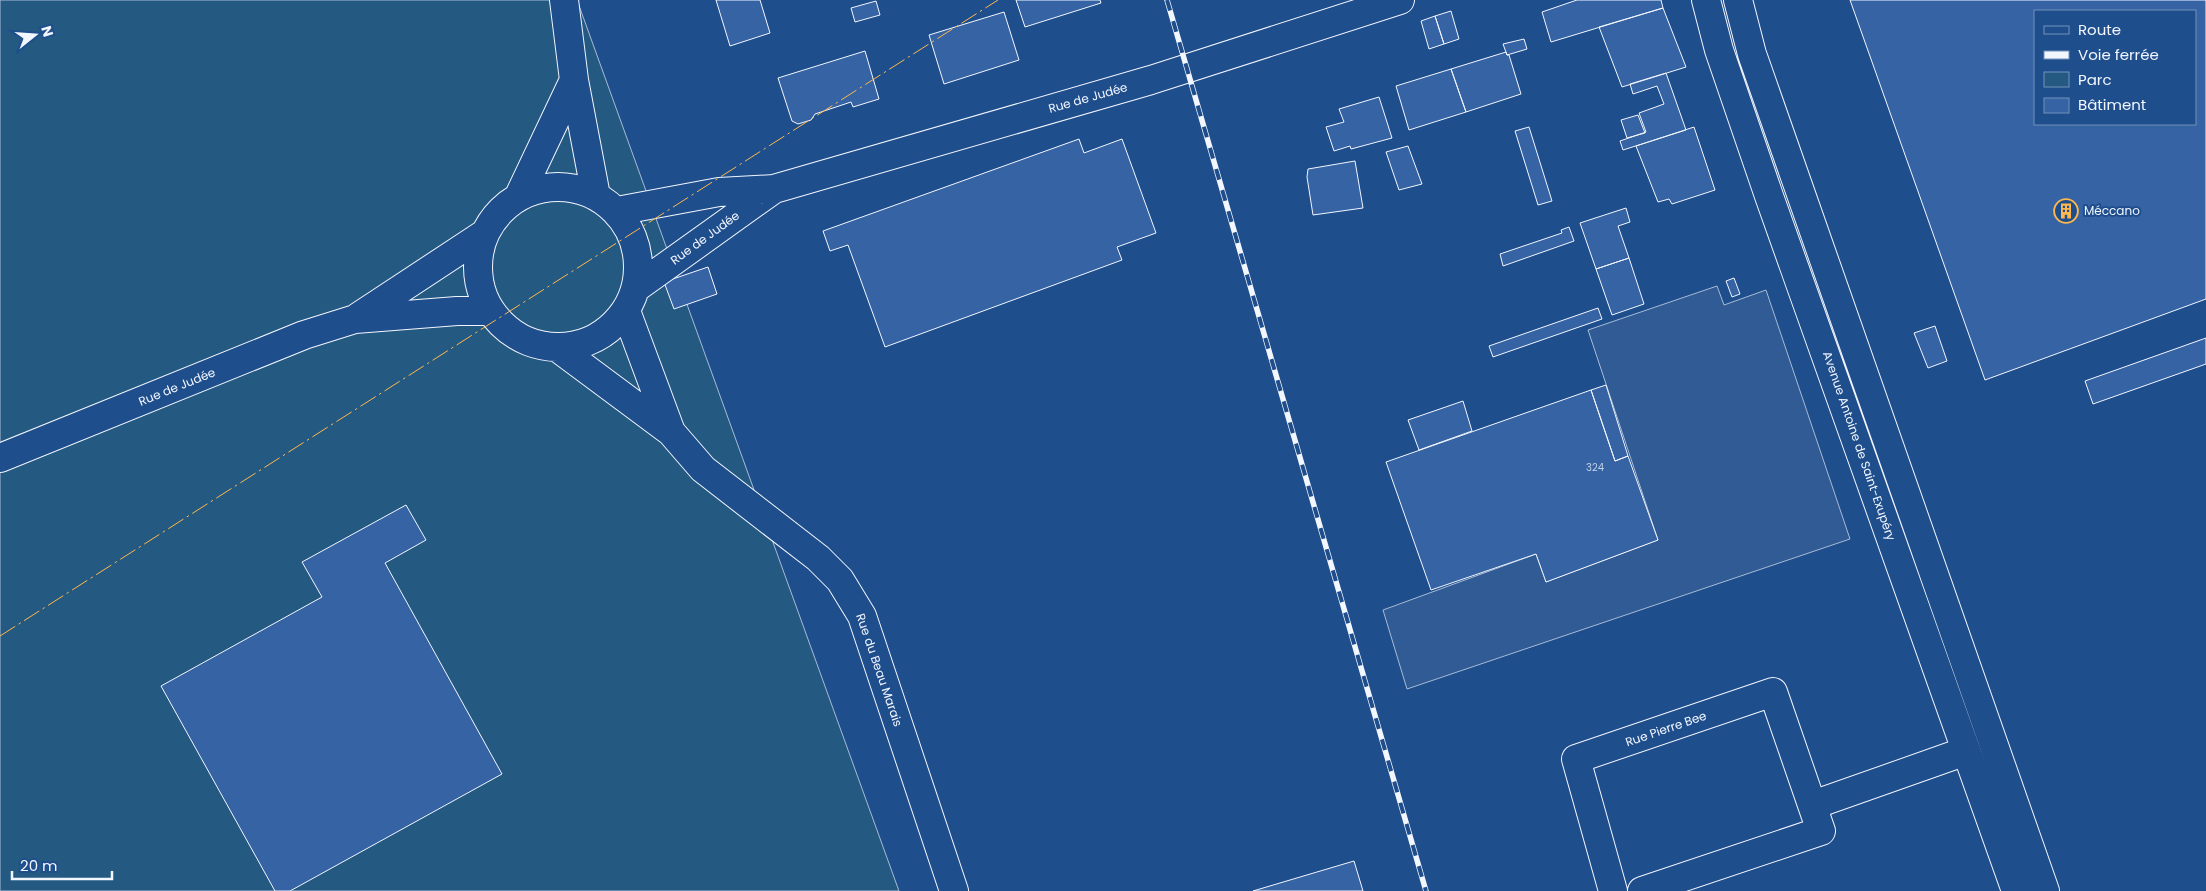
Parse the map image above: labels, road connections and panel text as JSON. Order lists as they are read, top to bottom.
{
  "streets": {
    "street": [
      "Rue de Judée",
      "Avenue Antoine de Saint-Exupéry",
      "Rue du Beau Marais",
      "Rue Pierre Bee"
    ]
  },
  "crossings": [
    ["Rue de Judée", "Rue du Beau Marais"]
  ],
  "places": {
    "building": ["Méccano"]
  },
  "house_numbers": ["324"],
  "legend": [
    "Route",
    "Voie ferrée",
    "Parc",
    "Bâtiment"
  ],
  "scale_bar": "20 m",
  "north": "right"
}
